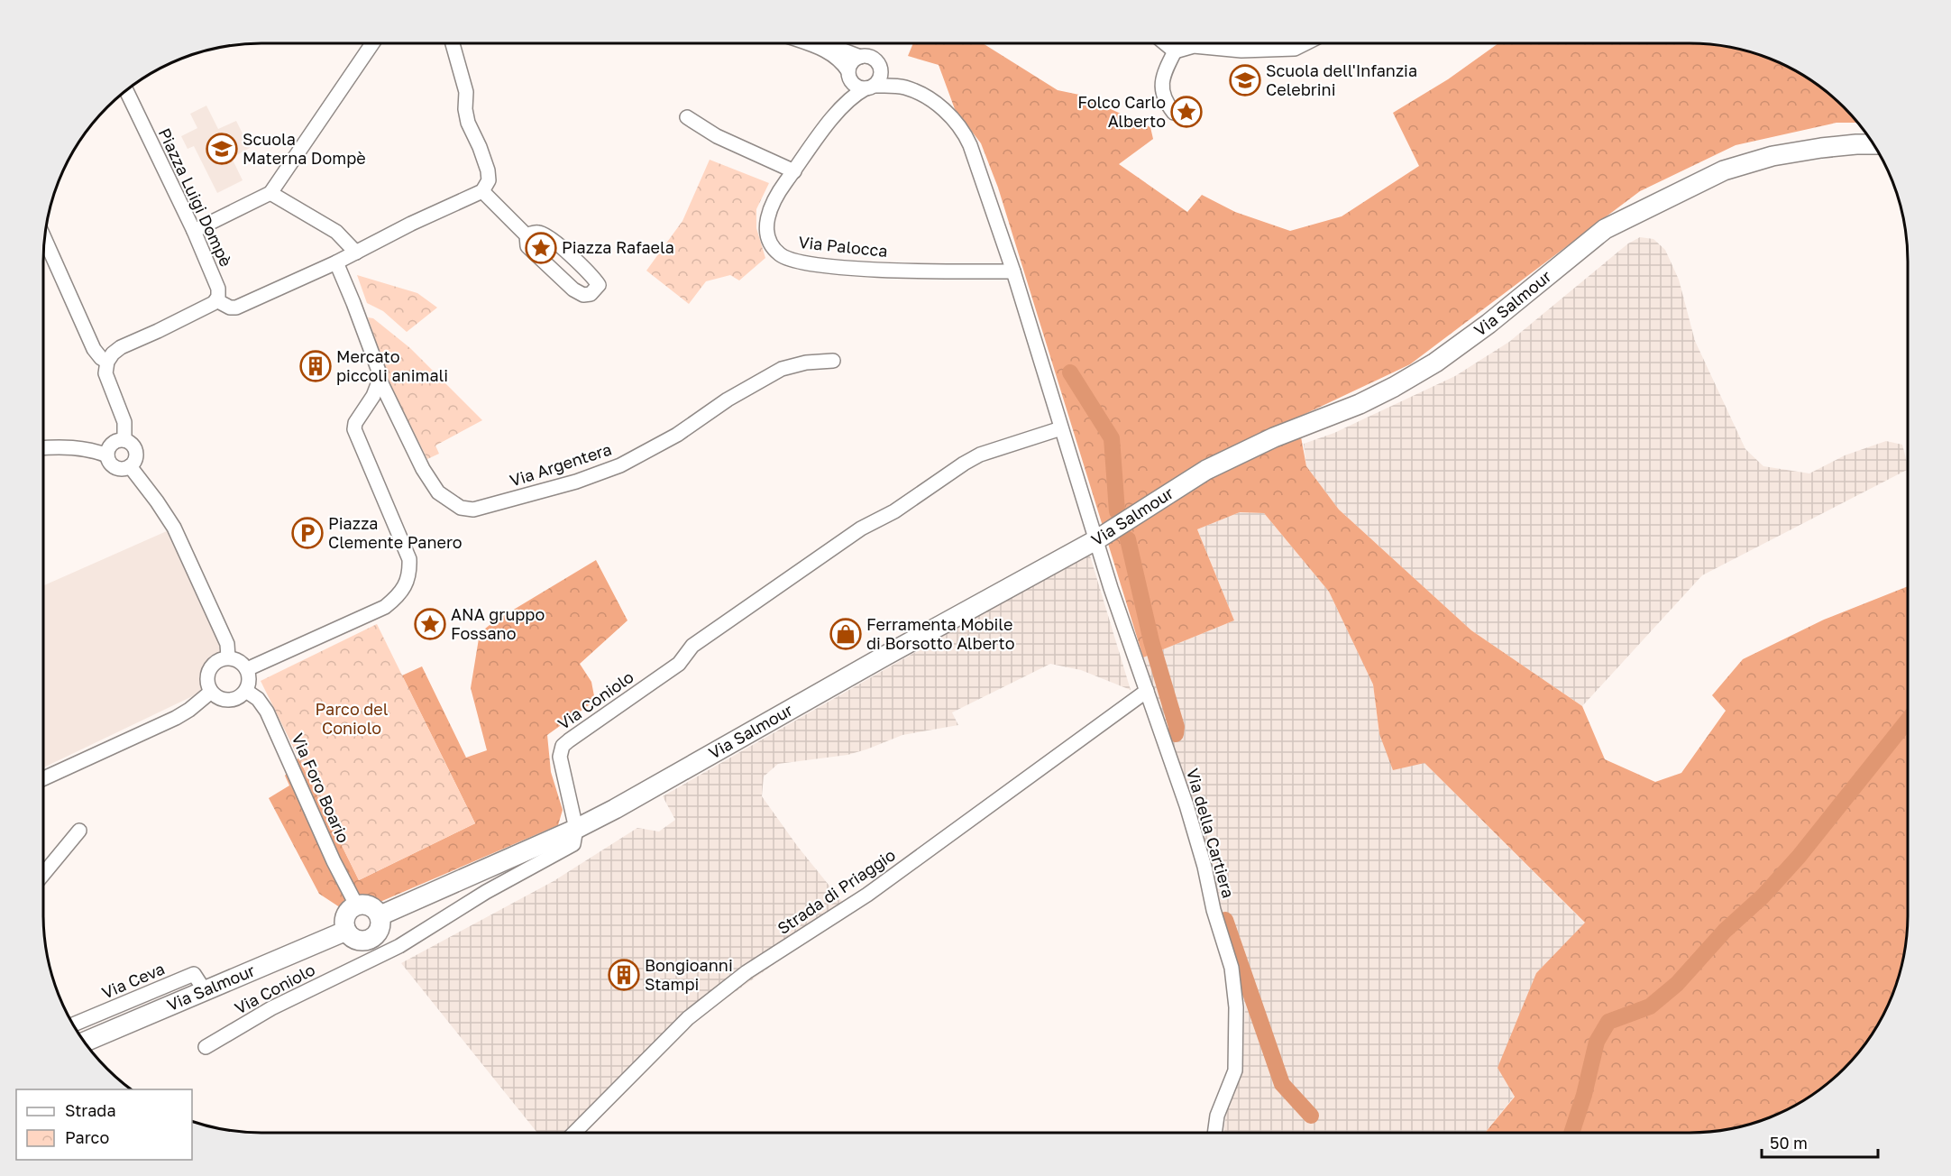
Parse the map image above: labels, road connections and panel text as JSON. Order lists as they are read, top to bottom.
{
  "streets": {
    "main road": ["Via Salmour"],
    "street": [
      "Piazza Luigi Dompè",
      "Via Palocca",
      "Via Argentera",
      "Via Coniolo",
      "Via Foro Boario",
      "Via della Cartiera",
      "Strada di Priaggio",
      "Via Ceva"
    ]
  },
  "crossings": [
    ["Via Salmour", "Via Coniolo"],
    ["Via Salmour", "Via Foro Boario"],
    ["Via Salmour", "Via della Cartiera"],
    ["Via Salmour", "Via Ceva"],
    ["Via della Cartiera", "Strada di Priaggio"]
  ],
  "parks": ["Parco del Coniolo"],
  "places": {
    "school or university": ["Scuola dell'Infanzia Celebrini", "Scuola Materna Dompè"],
    "place": ["Folco Carlo Alberto", "Piazza Rafaela", "ANA gruppo Fossano"],
    "building": ["Mercato piccoli animali", "Bongioanni Stampi"],
    "parking": ["Piazza Clemente Panero"],
    "shop": ["Ferramenta Mobile di Borsotto Alberto"]
  },
  "legend": ["Strada", "Parco"],
  "scale_bar": "50 m"
}
